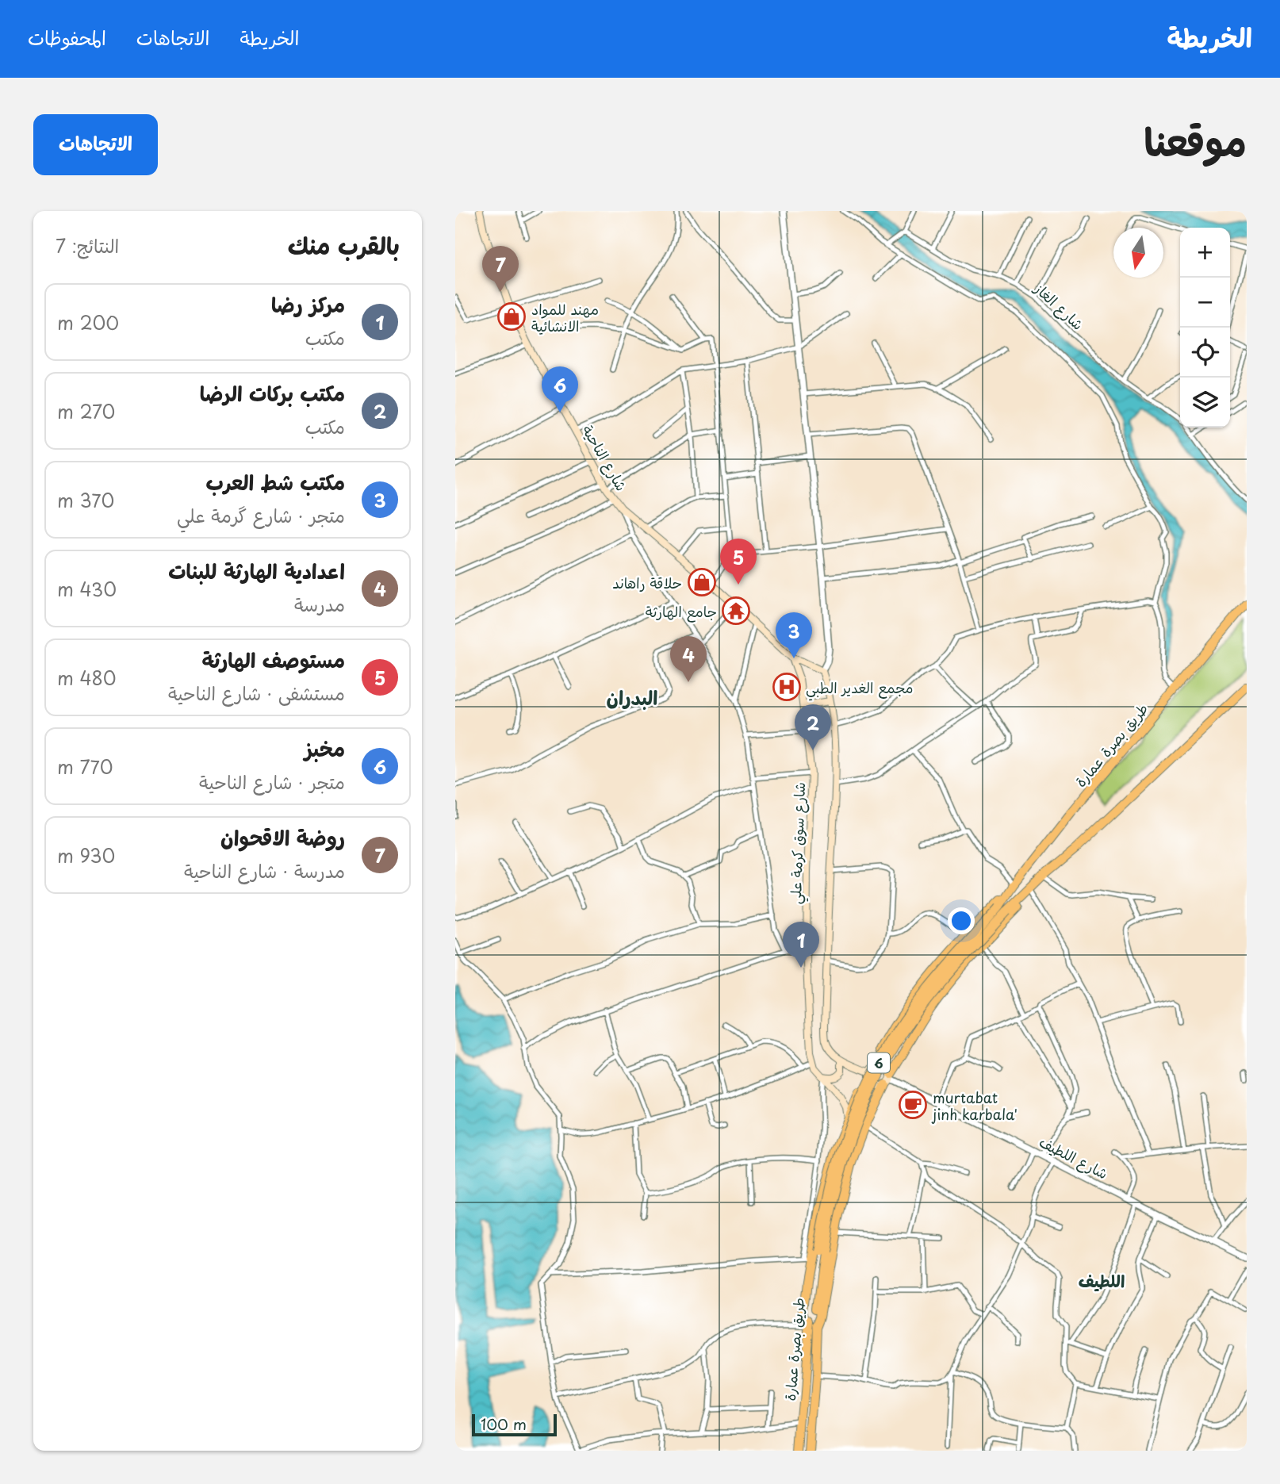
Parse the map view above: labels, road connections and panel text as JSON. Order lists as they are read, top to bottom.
{
  "streets": {
    "highway": ["طريق بصرة عمارة", "6"],
    "main road": ["شارع الناحية", "شارع سوق كرمة علي"],
    "street": ["شارع الغاز", "شارع اللطيف"]
  },
  "crossings": [
    ["شارع الناحية", "شارع سوق كرمة علي"],
    ["طريق بصرة عمارة", "6"]
  ],
  "districts": ["البدران", "اللطيف"],
  "places": {
    "shop": ["مهند للمواد الانشائية", "حلاقة راهاند"],
    "temple": ["جامع الهارثة"],
    "hospital": ["مجمع الغدير الطبي"],
    "cafe": ["murtabat jinh karbala'"]
  },
  "scale_bar": "100 m",
  "north": "bottom",
  "page": {
    "header": "الخريطة",
    "nav": ["الخريطة", "الاتجاهات", "المحفوظات"],
    "title": "موقعنا",
    "buttons": "الاتجاهات",
    "heading": ["بالقرب منك", "النتائج: 7"],
    "map_buttons": ["+", "−"],
    "pins": [
      "7",
      "6",
      "5",
      "3",
      "4",
      "2",
      "1"
    ],
    "list": [
      {
        "mark": "1",
        "name": "مركز رضا",
        "note": "مكتب",
        "value": "200 m"
      },
      {
        "mark": "2",
        "name": "مكتب بركات الرضا",
        "note": "مكتب",
        "value": "270 m"
      },
      {
        "mark": "3",
        "name": "مكتب شط العرب",
        "note": "متجر · شارع گرمة علي",
        "value": "370 m"
      },
      {
        "mark": "4",
        "name": "اعدادية الهارثة للبنات",
        "note": "مدرسة",
        "value": "430 m"
      },
      {
        "mark": "5",
        "name": "مستوصف الهارثة",
        "note": "مستشفى · شارع الناحية",
        "value": "480 m"
      },
      {
        "mark": "6",
        "name": "مخبز",
        "note": "متجر · شارع الناحية",
        "value": "770 m"
      },
      {
        "mark": "7",
        "name": "روضة الاقحوان",
        "note": "مدرسة · شارع الناحية",
        "value": "930 m"
      }
    ],
    "scale": "100 m"
  }
}
